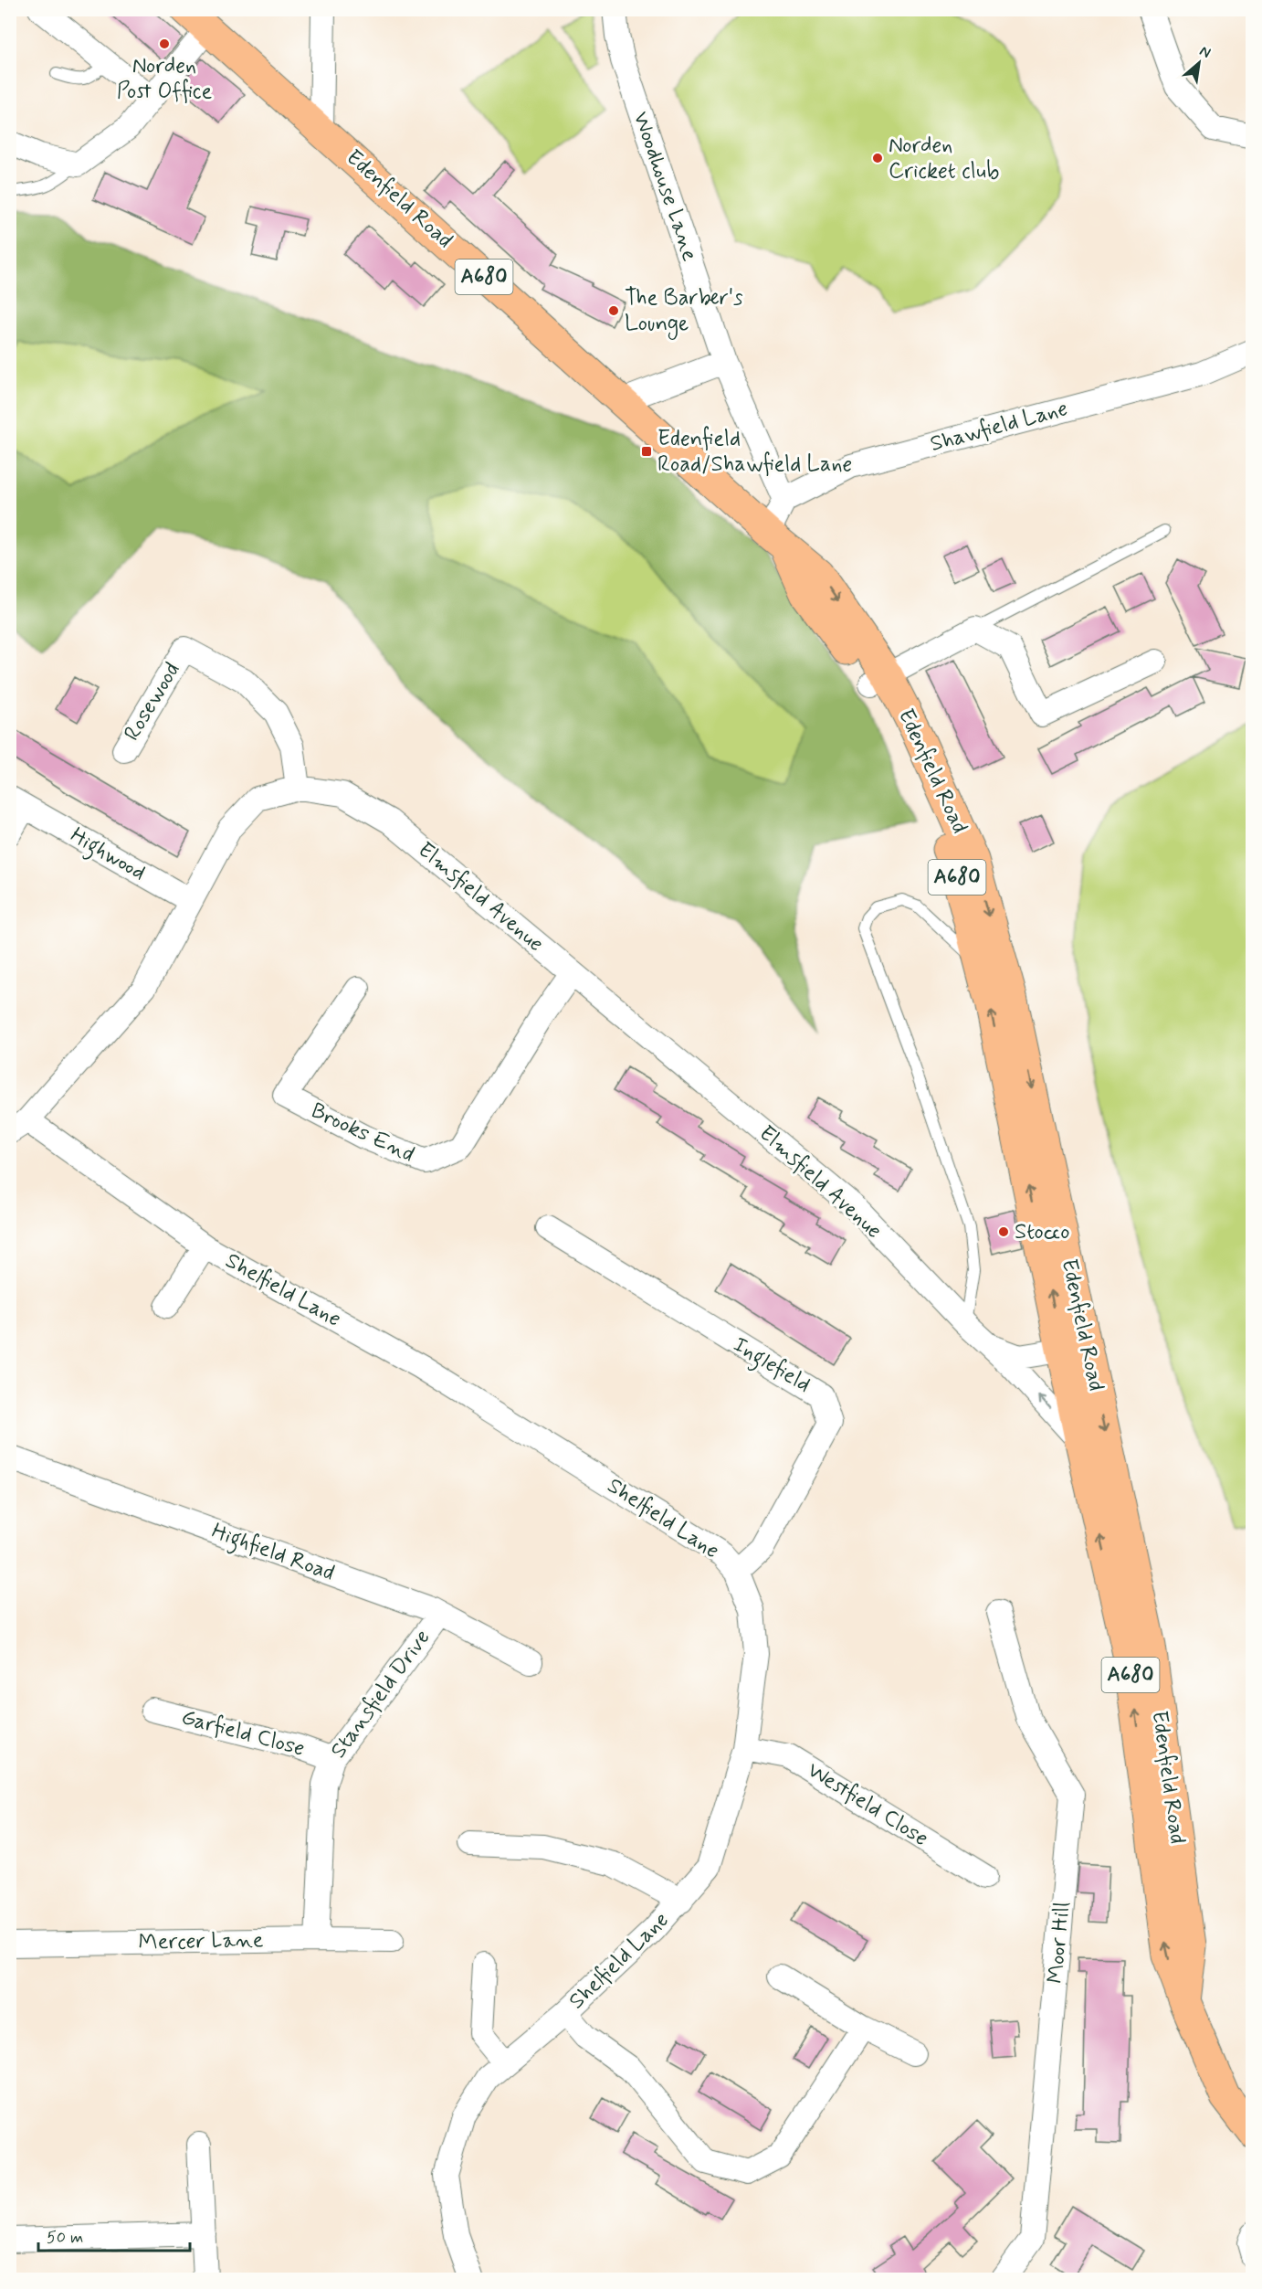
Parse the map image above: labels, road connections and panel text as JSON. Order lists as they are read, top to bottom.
{
  "streets": {
    "main road": ["Edenfield Road", "A680"],
    "street": [
      "Woodhouse Lane",
      "Shawfield Lane",
      "Rosewood",
      "Highwood",
      "Elmsfield Avenue",
      "Brooks End",
      "Shelfield Lane",
      "Inglefield",
      "Highfield Road",
      "Stansfield Drive",
      "Garfield Close",
      "Westfield Close",
      "Mercer Lane",
      "Moor Hill"
    ]
  },
  "crossings": [
    ["Woodhouse Lane", "Shawfield Lane"],
    ["Edenfield Road", "Elmsfield Avenue"],
    ["Rosewood", "Elmsfield Avenue"],
    ["Highwood", "Elmsfield Avenue"],
    ["Elmsfield Avenue", "Brooks End"],
    ["Elmsfield Avenue", "Shelfield Lane"],
    ["Shelfield Lane", "Inglefield"],
    ["Shelfield Lane", "Westfield Close"],
    ["Highfield Road", "Stansfield Drive"],
    ["Stansfield Drive", "Garfield Close"],
    ["Stansfield Drive", "Mercer Lane"]
  ],
  "places": {
    "other": [
      "Norden Post Office",
      "Norden Cricket club",
      "The Barber's Lounge",
      "Stocco"
    ],
    "transit": ["Edenfield Road/Shawfield Lane"]
  },
  "scale_bar": "50 m",
  "north": "top right"
}
